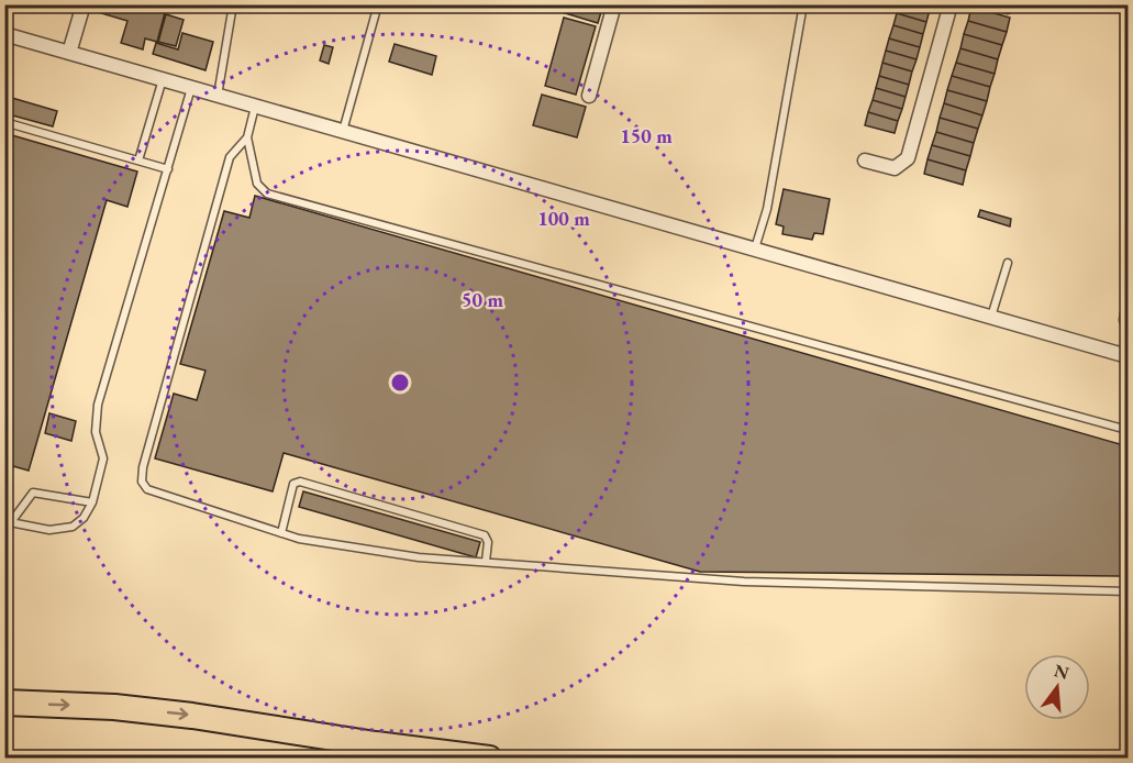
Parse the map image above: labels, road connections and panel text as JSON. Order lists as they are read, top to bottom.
{
  "north": "top",
  "rings": ["150 m", "100 m", "50 m"]
}
